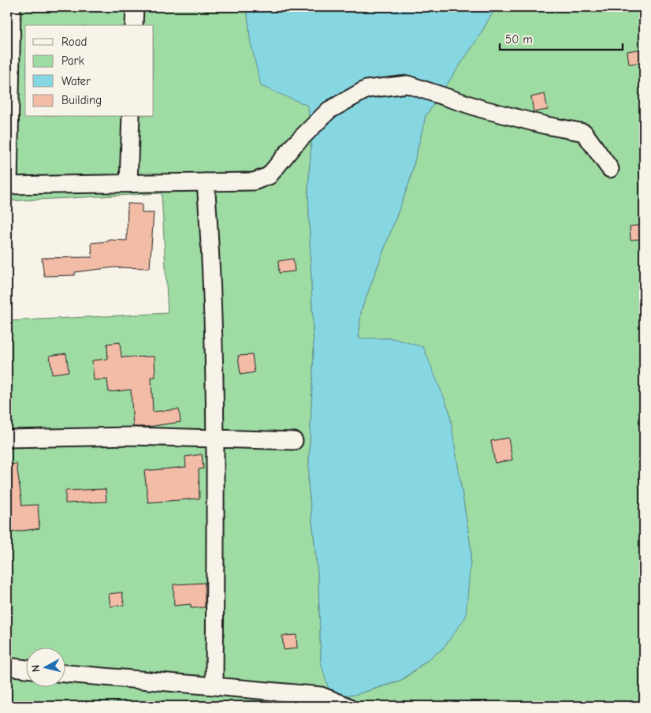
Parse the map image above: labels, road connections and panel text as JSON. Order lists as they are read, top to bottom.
{
  "legend": [
    "Road",
    "Park",
    "Water",
    "Building"
  ],
  "scale_bar": "50 m",
  "north": "left"
}
